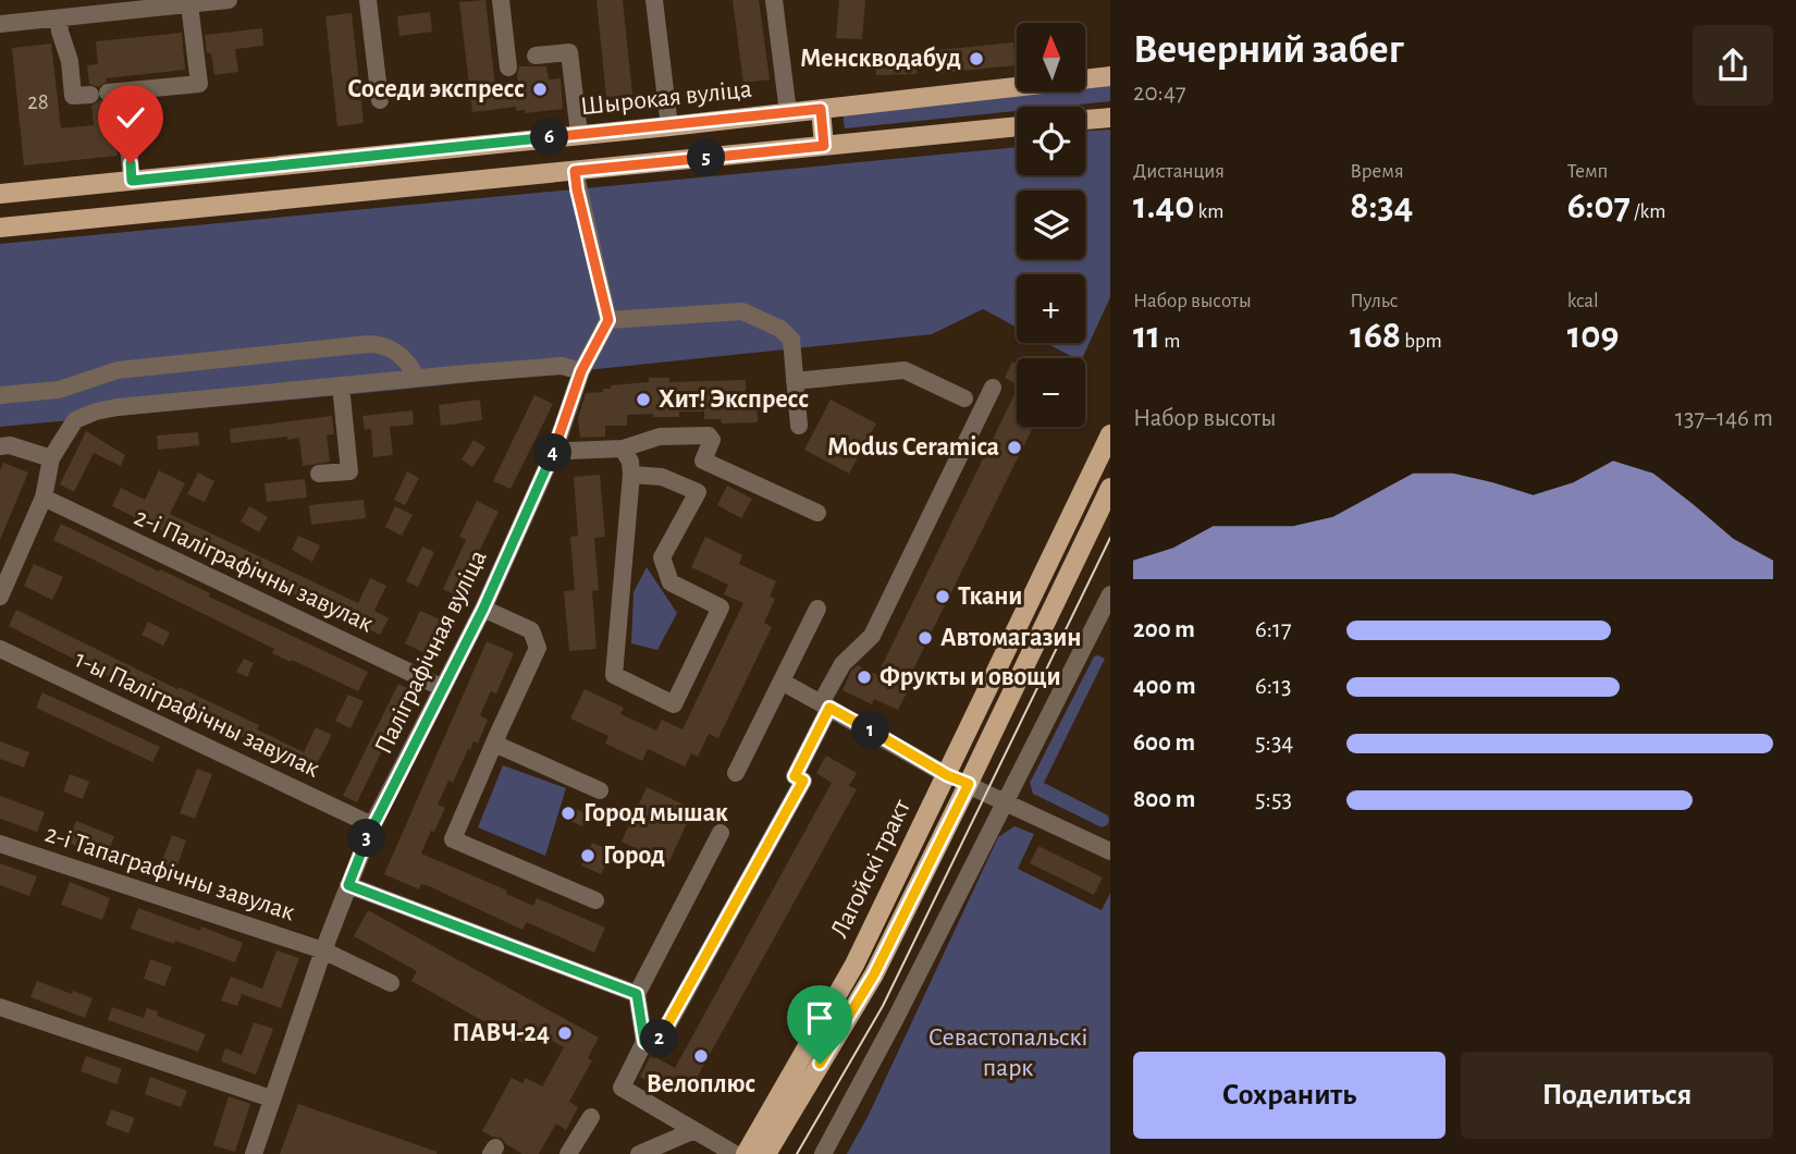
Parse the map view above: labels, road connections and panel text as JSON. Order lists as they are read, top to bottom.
{
  "streets": {
    "main road": ["Шырокая вуліца", "Лагойскі тракт"],
    "street": [
      "2-і Паліграфічны завулак",
      "Паліграфічная вуліца",
      "1-ы Паліграфічны завулак",
      "2-і Тапаграфічны завулак"
    ]
  },
  "crossings": [
    ["2-і Паліграфічны завулак", "Паліграфічная вуліца"],
    ["Паліграфічная вуліца", "1-ы Паліграфічны завулак"],
    ["Паліграфічная вуліца", "2-і Тапаграфічны завулак"]
  ],
  "parks": ["Севастопальскі парк"],
  "places": [
    "Менскводабуд",
    "Соседи экспресс",
    "Хит! Экспресс",
    "Modus Ceramica",
    "Ткани",
    "Автомагазин",
    "Фрукты и овощи",
    "Город мышак",
    "Город",
    "ПАВЧ-24",
    "Велоплюс"
  ],
  "house_numbers": ["28"],
  "north": "top",
  "page": {
    "heading": ["Вечерний забег", "20:47"],
    "map_buttons": ["+", "−"],
    "pins": [
      "6",
      "5",
      "4",
      "1",
      "3",
      "2"
    ],
    "stats": [
      ["Дистанция", "1.40 km"],
      ["Время", "8:34"],
      ["Темп", "6:07 /km"],
      ["Набор высоты", "11 m"],
      ["Пульс", "168 bpm"],
      ["kcal", "109"]
    ],
    "chart": ["Набор высоты", "137–146 m"],
    "list": [
      {
        "name": "200 m",
        "note": "6:17"
      },
      {
        "name": "400 m",
        "note": "6:13"
      },
      {
        "name": "600 m",
        "note": "5:34"
      },
      {
        "name": "800 m",
        "note": "5:53"
      }
    ],
    "buttons": ["Сохранить", "Поделиться"]
  }
}
